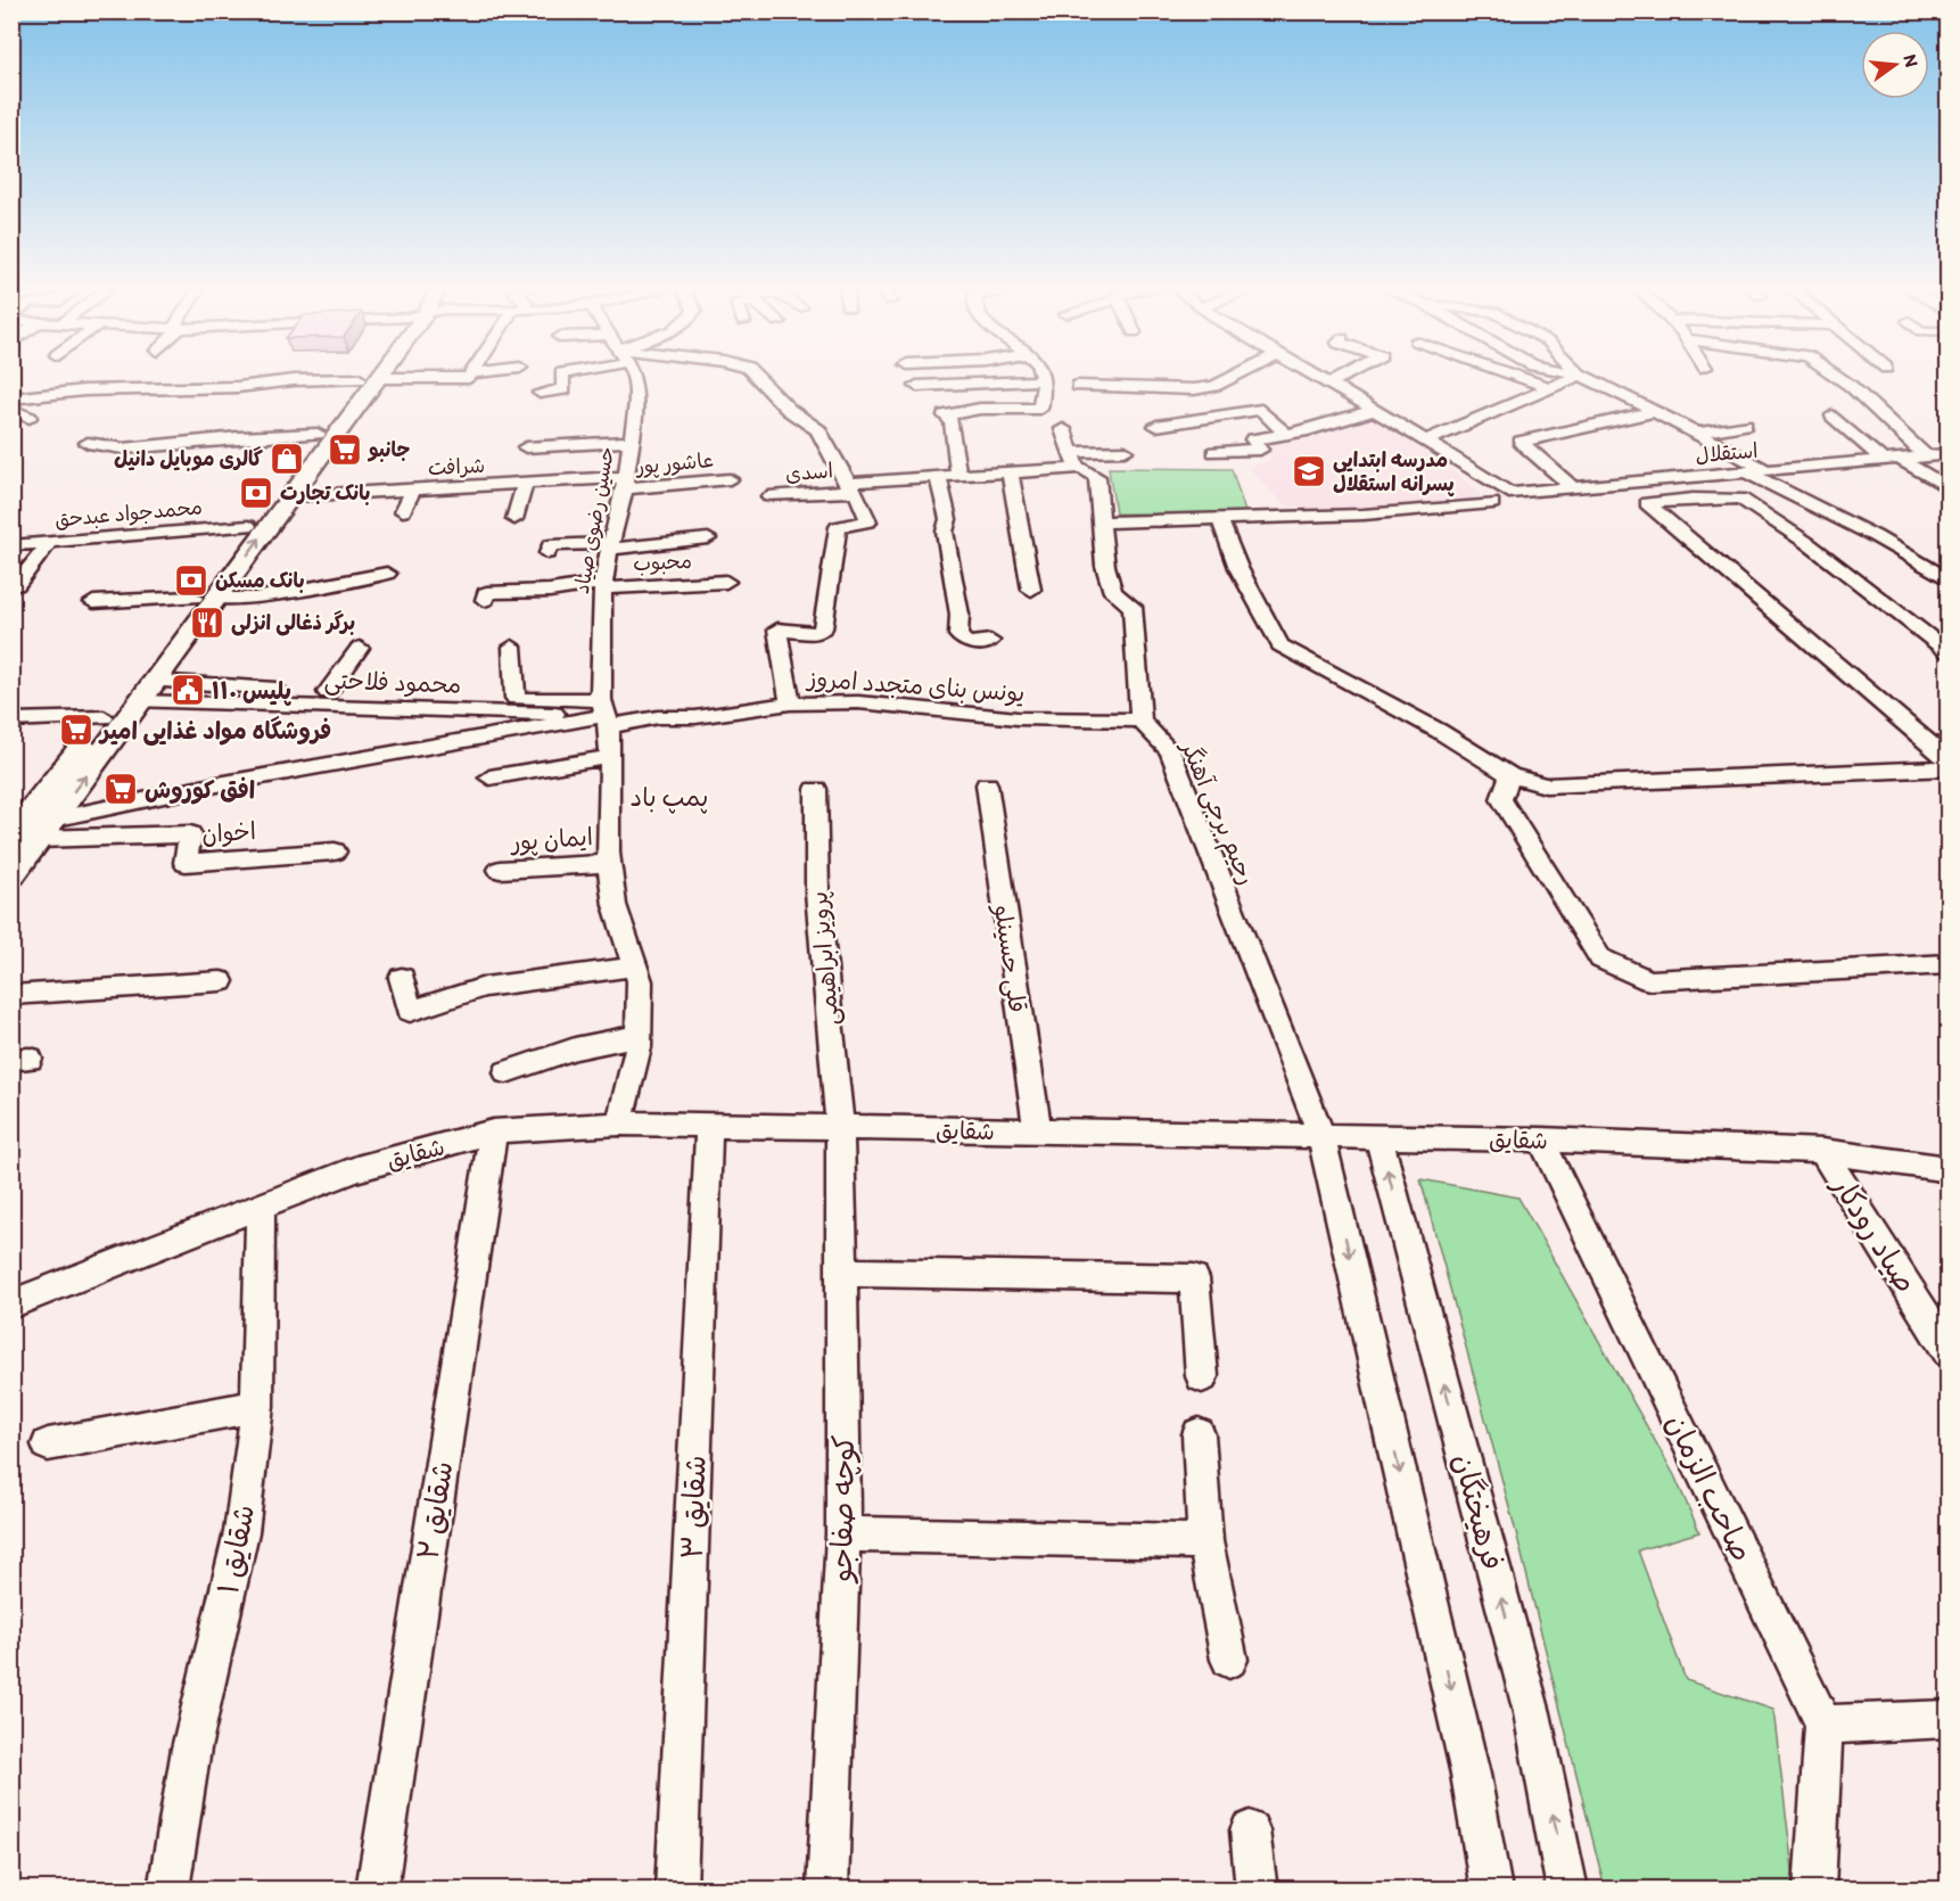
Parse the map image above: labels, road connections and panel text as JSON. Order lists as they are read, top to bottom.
{
  "streets": {
    "street": [
      "استقلال",
      "عاشور پور",
      "شرافت",
      "اسدی",
      "محمدجواد عبدحق",
      "حسین رضوی صیاد",
      "محبوب",
      "محمود فلاحتی",
      "یونس بنای متجدد امروز",
      "رحیم برجی آهنگر",
      "اخوان",
      "ایمان پور",
      "پرویز ابراهیمی",
      "قلی حسینلو",
      "شقایق",
      "صیاد رودکار",
      "صاحب الزمان",
      "شقایق ۳",
      "کوچه صفاجو",
      "شقایق ۲",
      "فرهیختگان",
      "شقایق ۱"
    ]
  },
  "crossings": [
    ["عاشور پور", "شرافت"],
    ["عاشور پور", "حسین رضوی صیاد"],
    ["شرافت", "حسین رضوی صیاد"],
    ["حسین رضوی صیاد", "محبوب"],
    ["حسین رضوی صیاد", "محمود فلاحتی"],
    ["حسین رضوی صیاد", "یونس بنای متجدد امروز"],
    ["حسین رضوی صیاد", "ایمان پور"],
    ["حسین رضوی صیاد", "شقایق"],
    ["محمود فلاحتی", "یونس بنای متجدد امروز"],
    ["یونس بنای متجدد امروز", "رحیم برجی آهنگر"],
    ["رحیم برجی آهنگر", "شقایق"],
    ["پرویز ابراهیمی", "شقایق"],
    ["پرویز ابراهیمی", "کوچه صفاجو"],
    ["قلی حسینلو", "شقایق"],
    ["شقایق", "صیاد رودکار"],
    ["شقایق", "صاحب الزمان"],
    ["شقایق", "شقایق ۳"],
    ["شقایق", "کوچه صفاجو"],
    ["شقایق", "شقایق ۲"],
    ["شقایق", "فرهیختگان"],
    ["شقایق", "شقایق ۱"]
  ],
  "districts": ["پمپ باد"],
  "places": {
    "supermarket": ["جانبو", "فروشگاه مواد غذایی امیر", "افق کوروش"],
    "shop": ["گالری موبایل دانیل"],
    "school or university": ["مدرسه ابتدایی پسرانه استقلال"],
    "bank": ["بانک تجارت", "بانک مسکن"],
    "restaurant": ["برگر ذغالی انزلی"],
    "public building": ["پلیس ۱۱۰"]
  },
  "north": "right"
}
